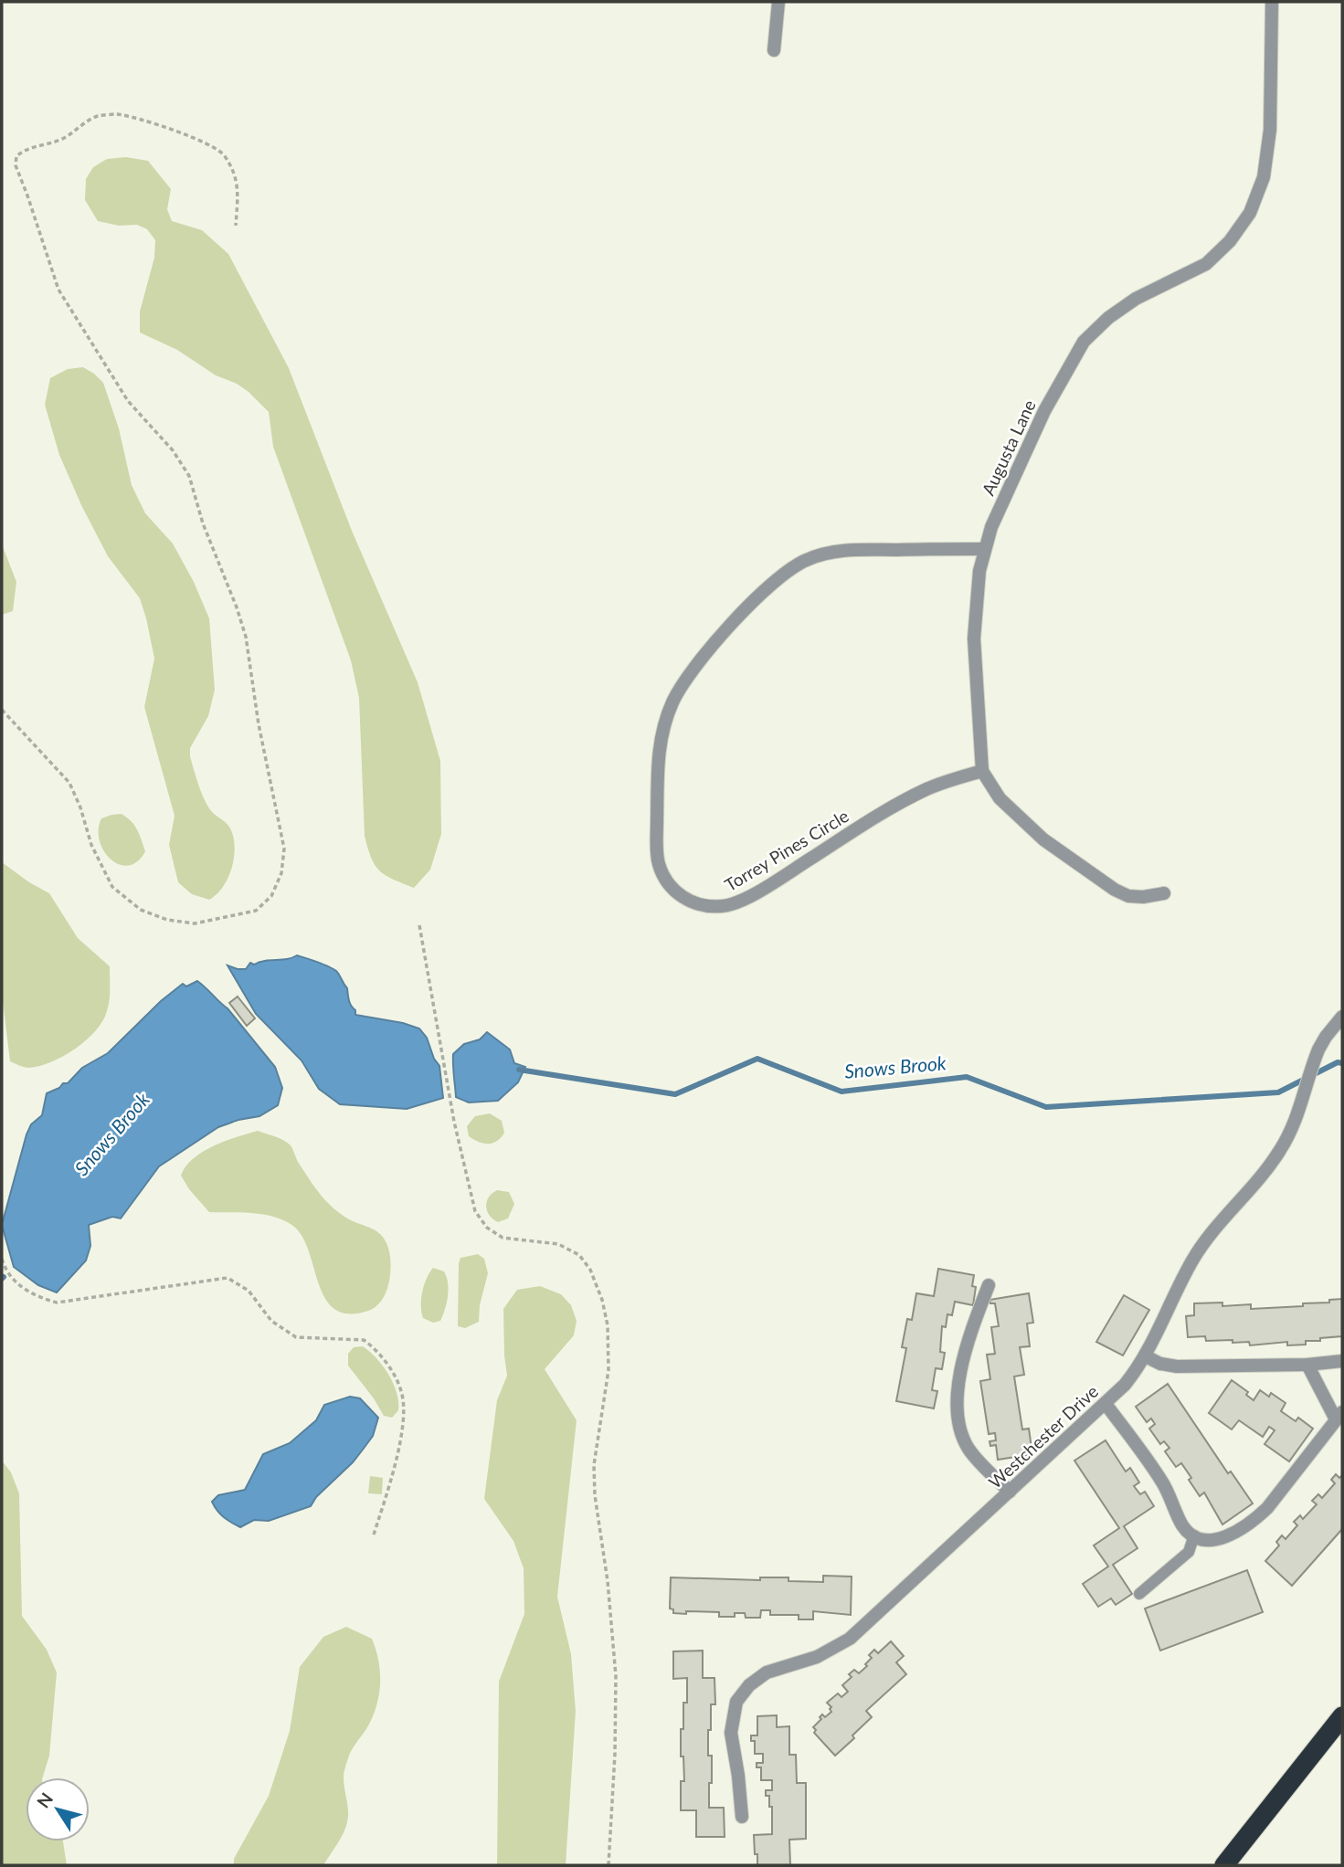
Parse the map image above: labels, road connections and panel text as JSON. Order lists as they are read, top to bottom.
{
  "streets": {
    "street": ["Augusta Lane", "Torrey Pines Circle", "Westchester Drive"]
  },
  "crossings": [
    ["Augusta Lane", "Torrey Pines Circle"]
  ],
  "water": ["Snows Brook"],
  "north": "top left"
}
